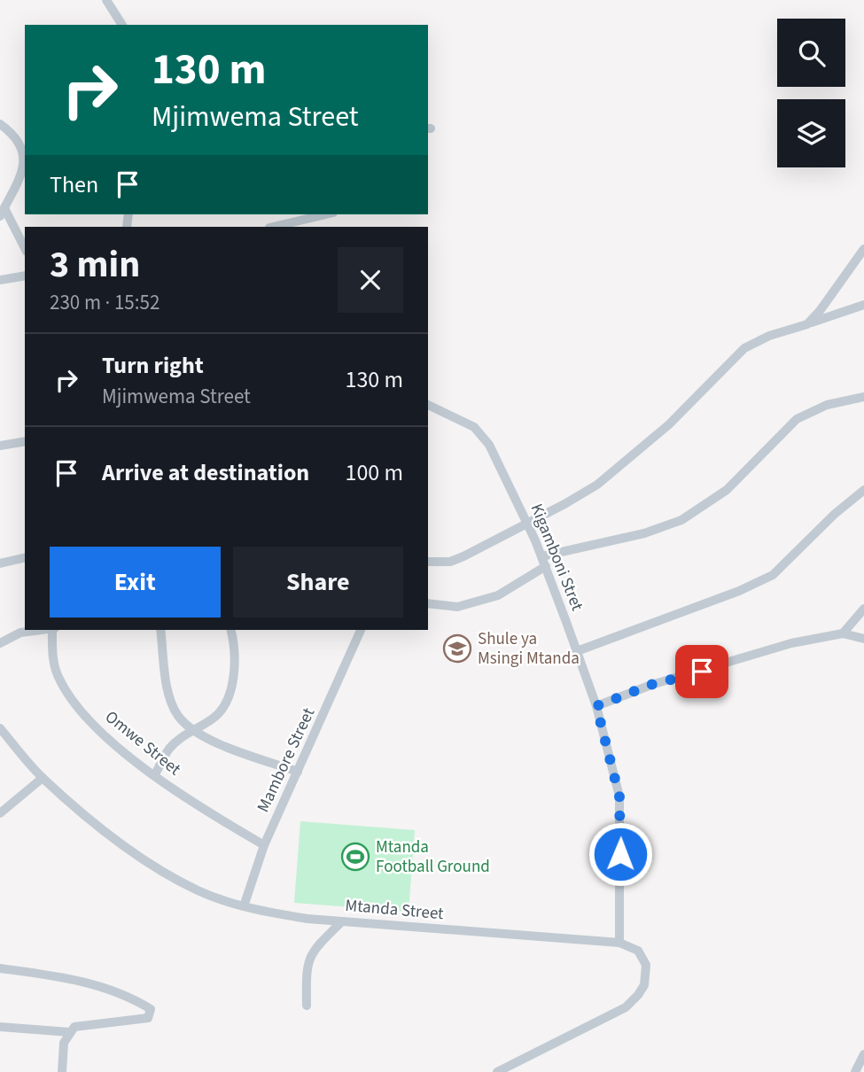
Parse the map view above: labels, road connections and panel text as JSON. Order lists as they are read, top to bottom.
{
  "streets": {
    "street": [
      "Kigamboni Stret",
      "Omwe Street",
      "Mambore Street",
      "Mtanda Street"
    ]
  },
  "crossings": [
    ["Kigamboni Stret", "Mtanda Street"],
    ["Omwe Street", "Mambore Street"],
    ["Mambore Street", "Mtanda Street"]
  ],
  "places": {
    "school or university": ["Shule ya Msingi Mtanda"],
    "sports": ["Mtanda Football Ground"]
  },
  "page": {
    "turn": ["130 m", "Mjimwema Street"],
    "then": "Then",
    "heading": ["3 min", "230 m · 15:52"],
    "list": [
      {
        "name": "Turn right",
        "note": "Mjimwema Street",
        "value": "130 m"
      },
      {
        "name": "Arrive at destination",
        "value": "100 m"
      }
    ],
    "buttons": ["Exit", "Share"]
  }
}
